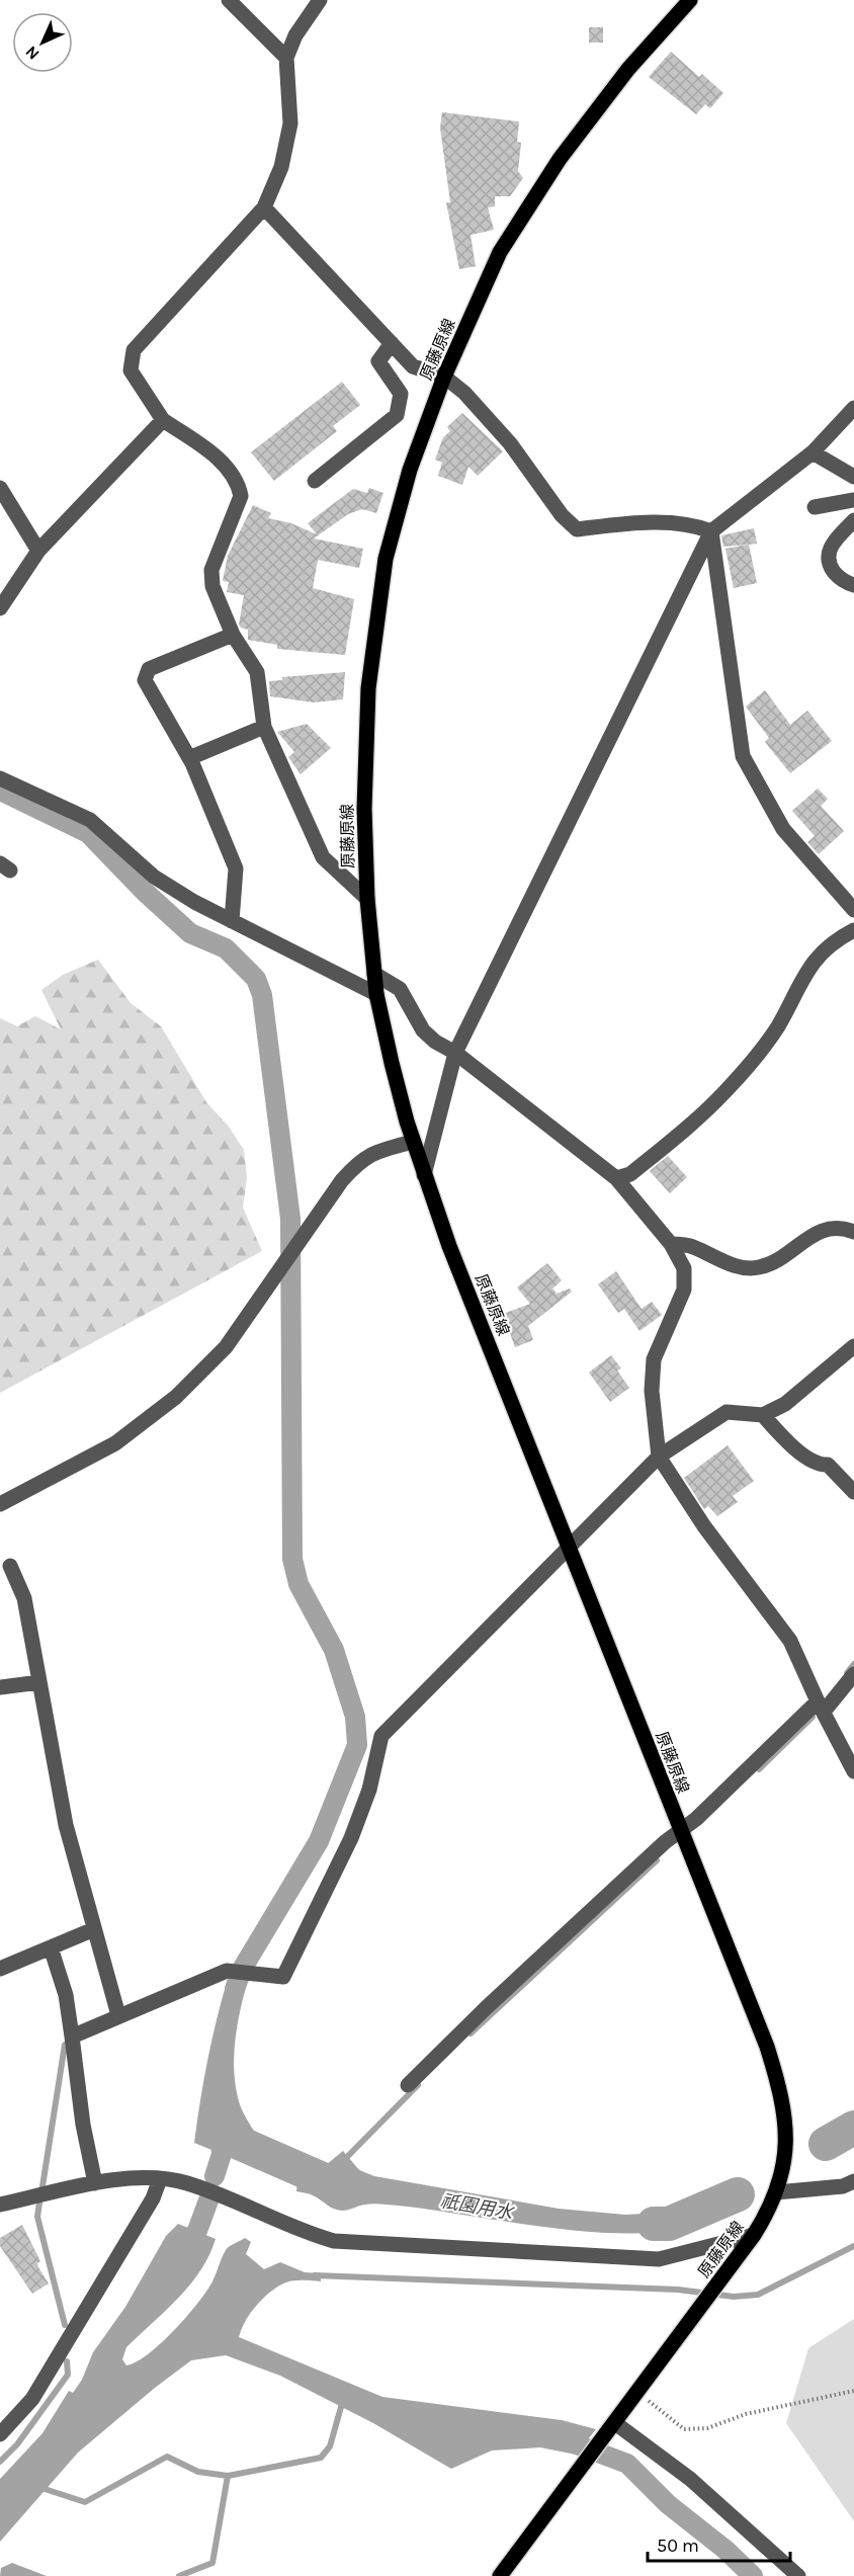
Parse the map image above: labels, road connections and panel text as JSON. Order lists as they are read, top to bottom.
{
  "streets": {
    "main road": ["原藤原線"]
  },
  "water": ["祇園用水"],
  "scale_bar": "50 m",
  "north": "bottom left"
}
